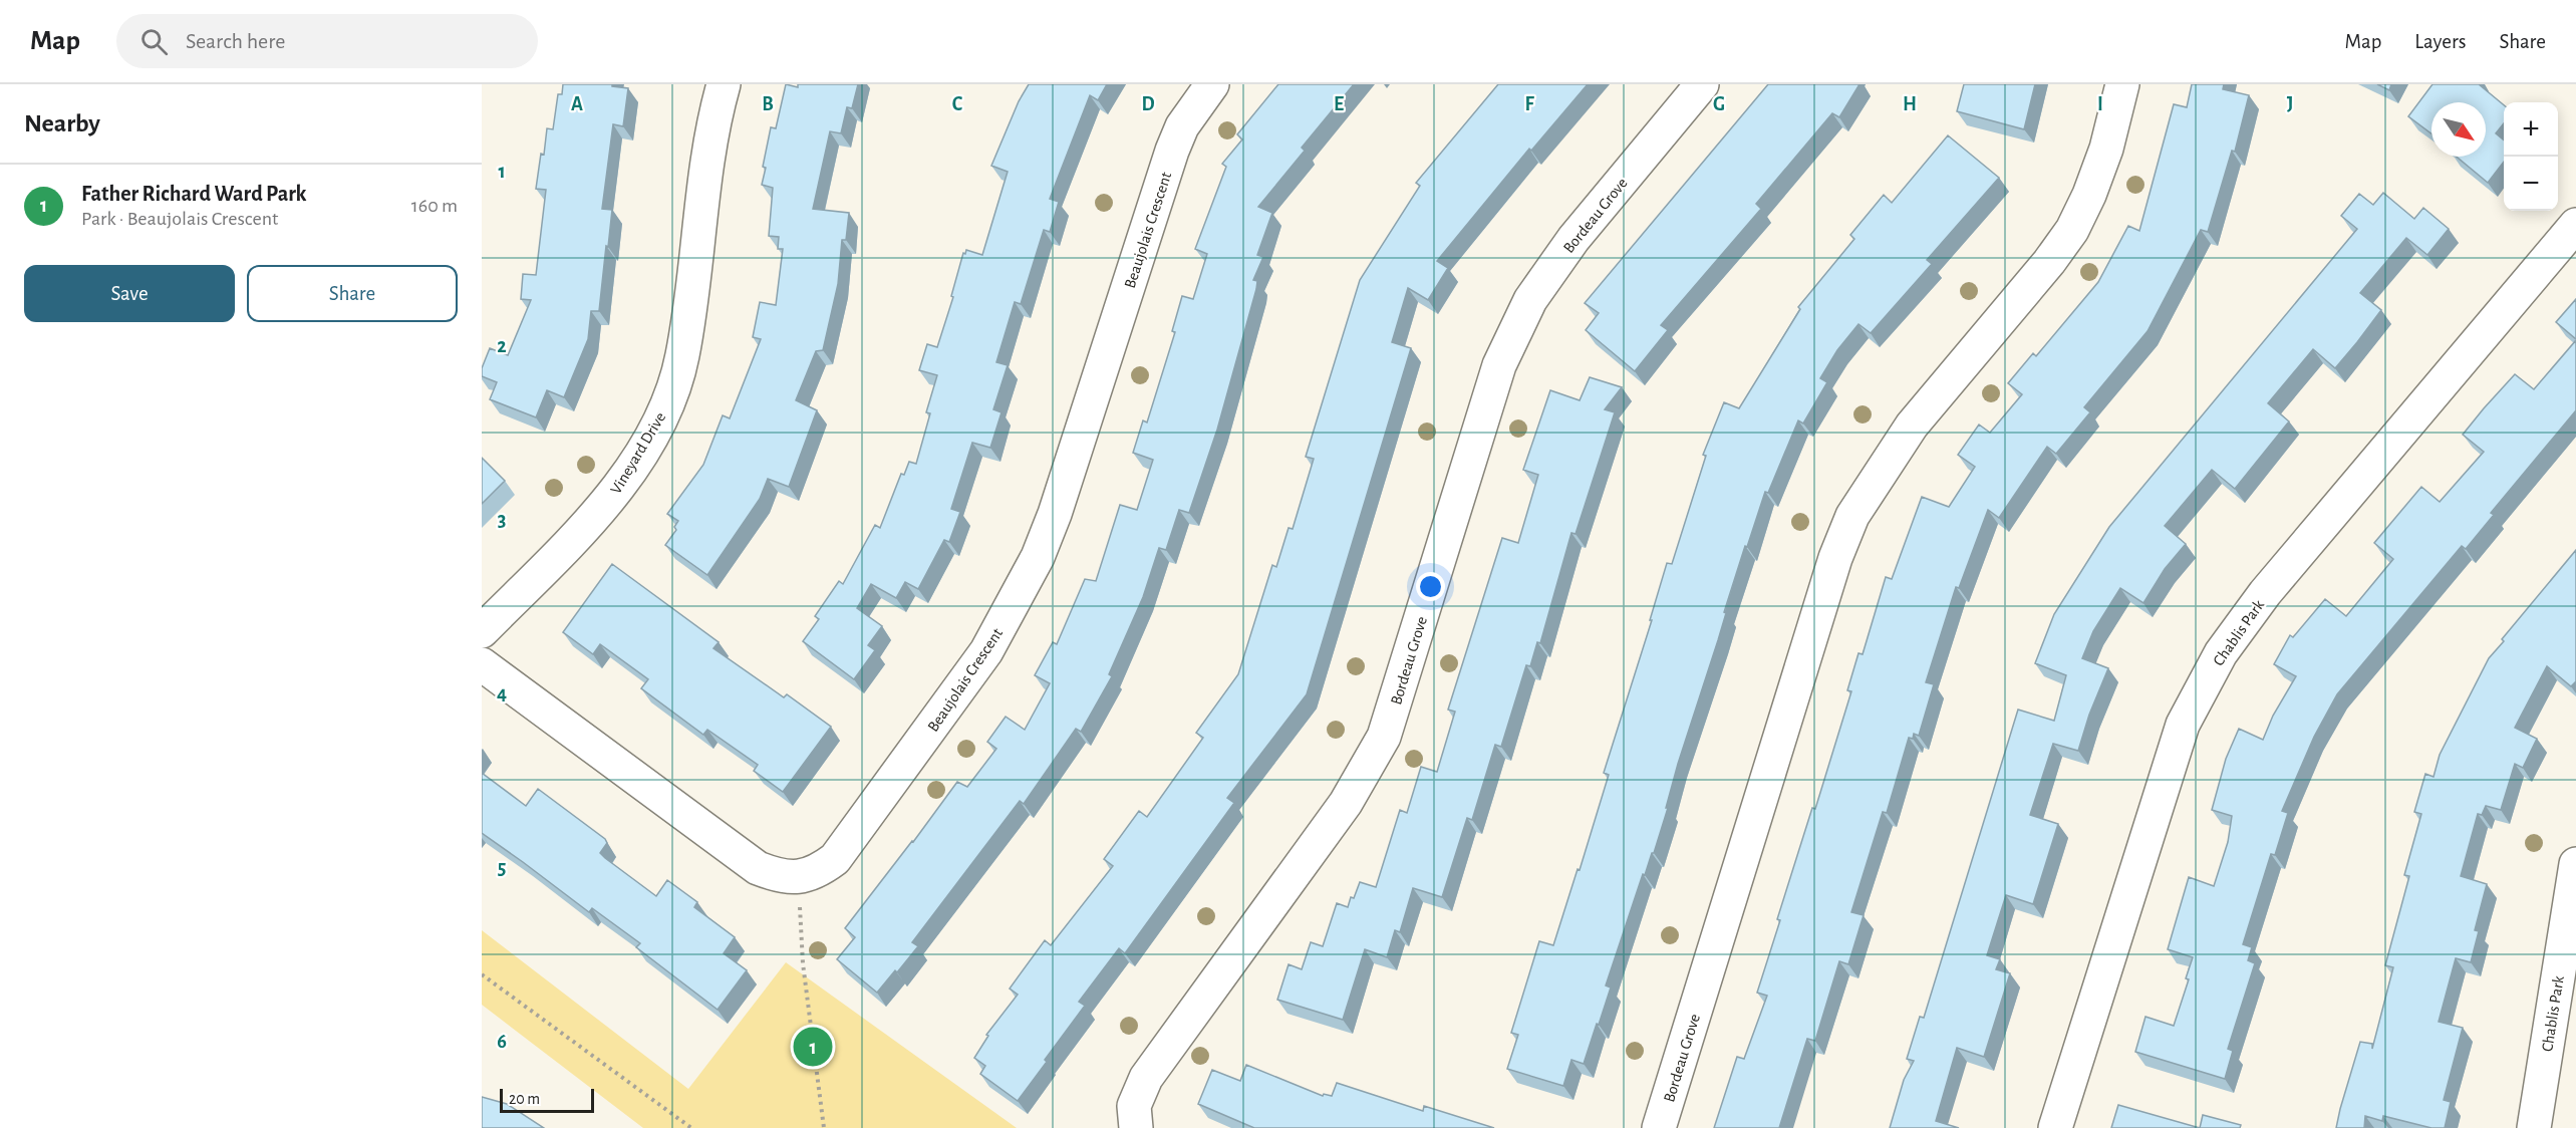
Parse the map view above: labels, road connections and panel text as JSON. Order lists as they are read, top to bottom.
{
  "streets": {
    "street": [
      "Bordeau Grove",
      "Beaujolais Crescent",
      "Vineyard Drive",
      "Chablis Park"
    ]
  },
  "scale_bar": "20 m",
  "north": "bottom right",
  "page": {
    "header": "Map",
    "search": "Search here",
    "nav": ["Map", "Layers", "Share"],
    "heading": "Nearby",
    "map_buttons": ["+", "−"],
    "list": [
      {
        "mark": "1",
        "name": "Father Richard Ward Park",
        "note": "Park · Beaujolais Crescent",
        "value": "160 m"
      }
    ],
    "buttons": ["Save", "Share"],
    "pins": "1",
    "scale": "20 m"
  },
  "grid": {
    "columns": [
      "A",
      "B",
      "C",
      "D",
      "E",
      "F",
      "G",
      "H",
      "I",
      "J"
    ],
    "rows": [
      "1",
      "2",
      "3",
      "4",
      "5",
      "6"
    ]
  }
}
